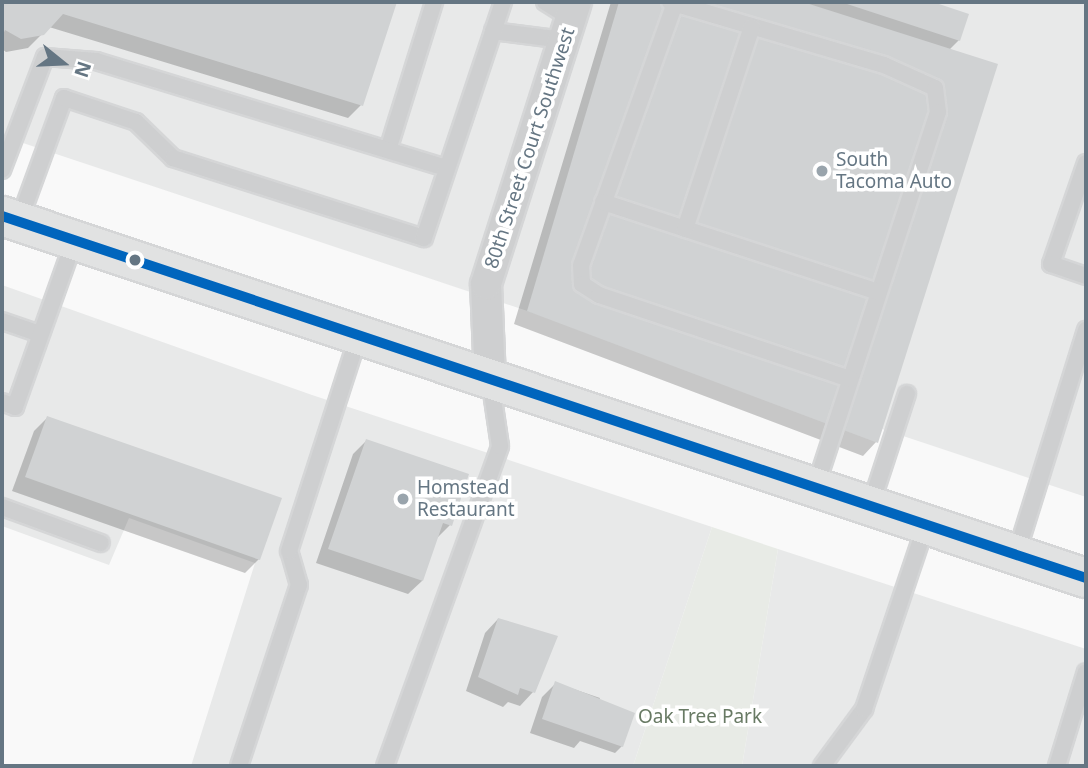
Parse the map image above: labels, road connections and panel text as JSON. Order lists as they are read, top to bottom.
{
  "streets": {
    "street": ["80th Street Court Southwest"]
  },
  "parks": ["Oak Tree Park"],
  "places": ["South Tacoma Auto", "Homstead Restaurant"],
  "north": "right"
}
